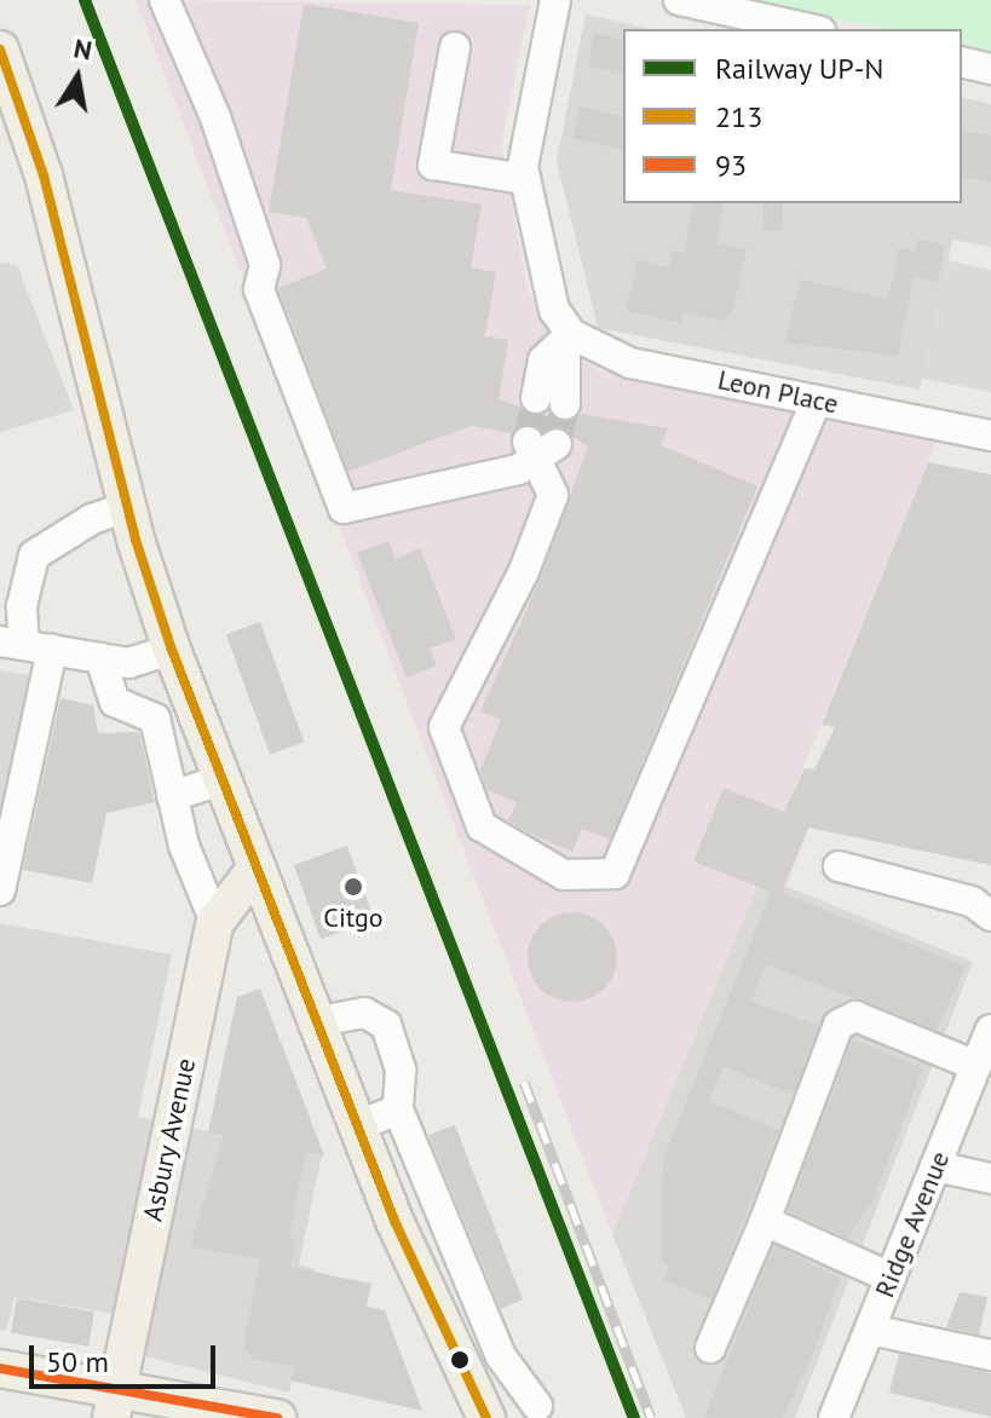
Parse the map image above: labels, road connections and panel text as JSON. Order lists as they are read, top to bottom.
{
  "streets": {
    "main road": ["Asbury Avenue"],
    "street": ["Leon Place", "Ridge Avenue"]
  },
  "places": ["Citgo"],
  "lines": ["rail line UP-N", "transit line 213", "transit line 93"],
  "legend": ["Railway UP-N", "213", "93"],
  "scale_bar": "50 m",
  "north": "top"
}
